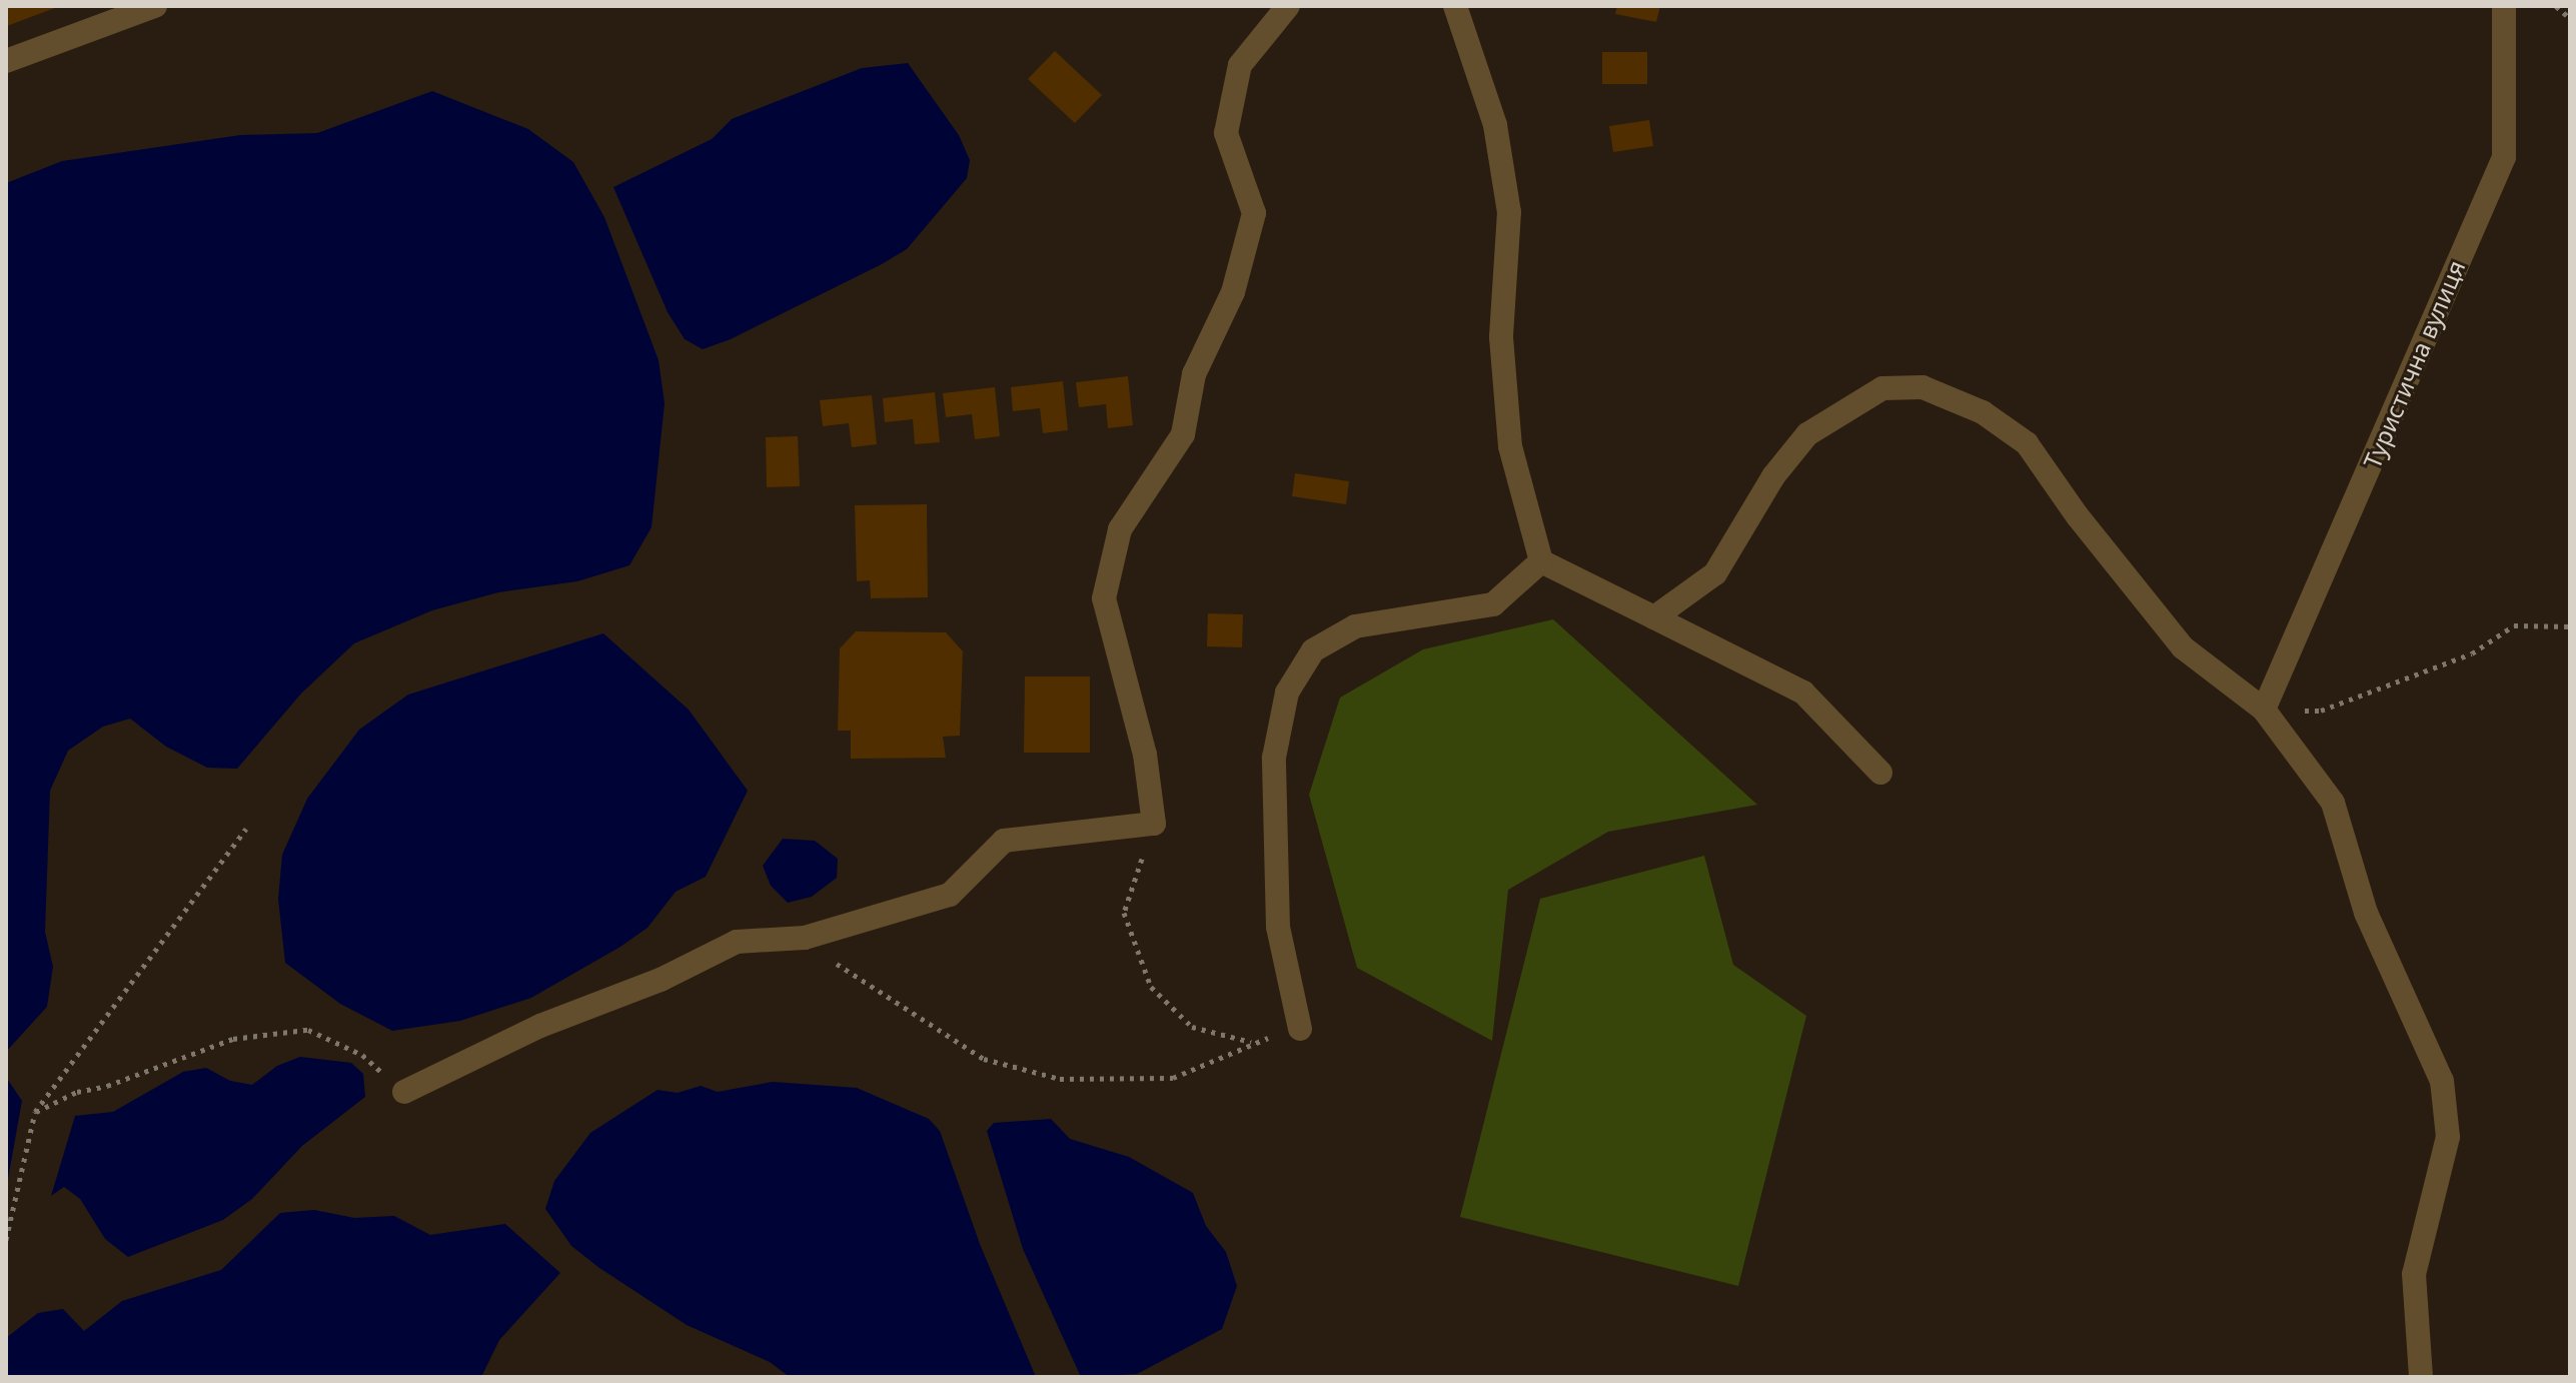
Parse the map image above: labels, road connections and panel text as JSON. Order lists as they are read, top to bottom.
{
  "streets": {
    "street": ["Туристична вулиця"]
  }
}
